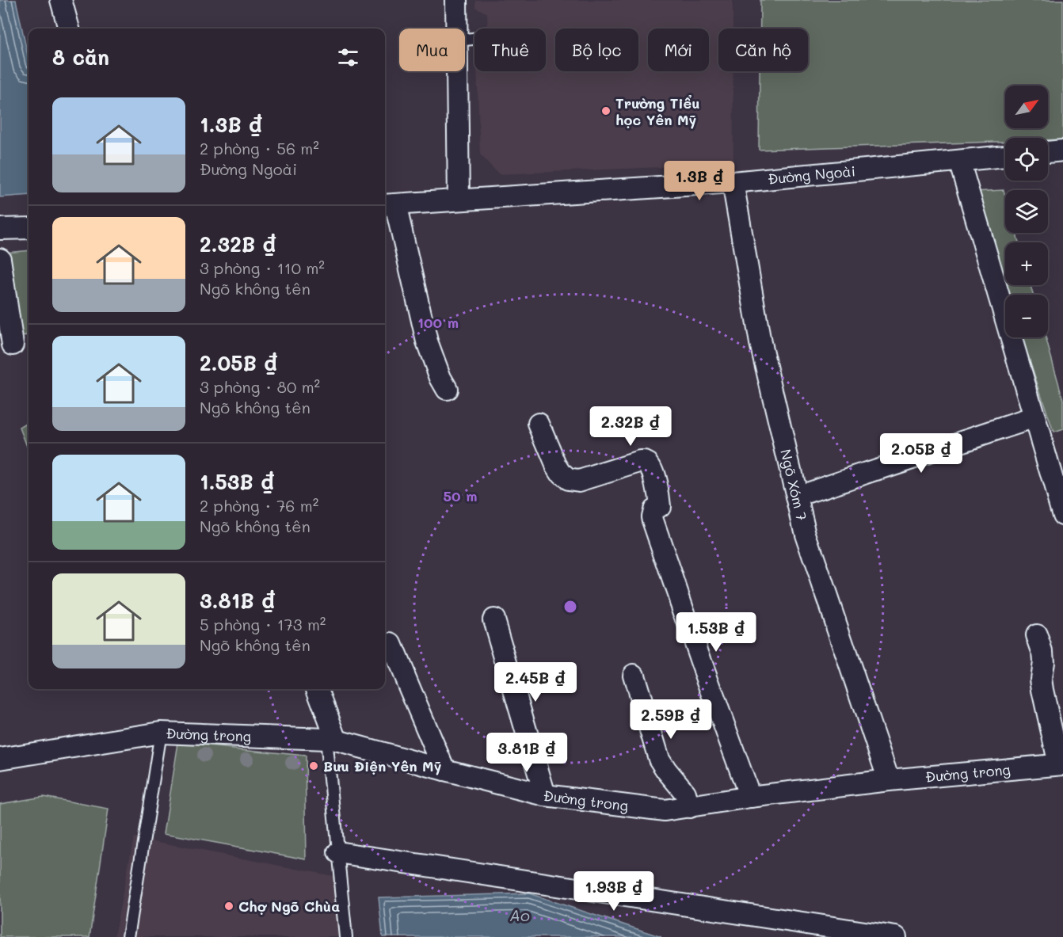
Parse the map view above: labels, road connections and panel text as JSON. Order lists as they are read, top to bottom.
{
  "streets": {
    "street": ["Đường Ngoài", "Ngõ Xóm 7", "Đường trong"]
  },
  "crossings": [
    ["Đường Ngoài", "Ngõ Xóm 7"],
    ["Ngõ Xóm 7", "Đường trong"]
  ],
  "water": ["Ao"],
  "places": ["Trường Tiểu học Yên Mỹ", "Bưu Điện Yên Mỹ", "Chợ Ngõ Chùa"],
  "north": "top right",
  "page": {
    "chip": [
      "Mua",
      "Thuê",
      "Bộ lọc",
      "Mới",
      "Căn hộ"
    ],
    "heading": "8 căn",
    "map_buttons": ["+", "−"],
    "list": [
      {
        "name": "1.3B ₫",
        "note": "2 phòng · 56 m² · Đường Ngoài"
      },
      {
        "name": "2.32B ₫",
        "note": "3 phòng · 110 m² · Ngõ không tên"
      },
      {
        "name": "2.05B ₫",
        "note": "3 phòng · 80 m² · Ngõ không tên"
      },
      {
        "name": "1.53B ₫",
        "note": "2 phòng · 76 m² · Ngõ không tên"
      },
      {
        "name": "3.81B ₫",
        "note": "5 phòng · 173 m² · Ngõ không tên"
      }
    ],
    "price": [
      "1.3B ₫",
      "2.32B ₫",
      "2.05B ₫",
      "1.53B ₫",
      "2.45B ₫",
      "2.59B ₫",
      "3.81B ₫",
      "1.93B ₫"
    ]
  },
  "rings": ["100 m", "50 m"]
}
